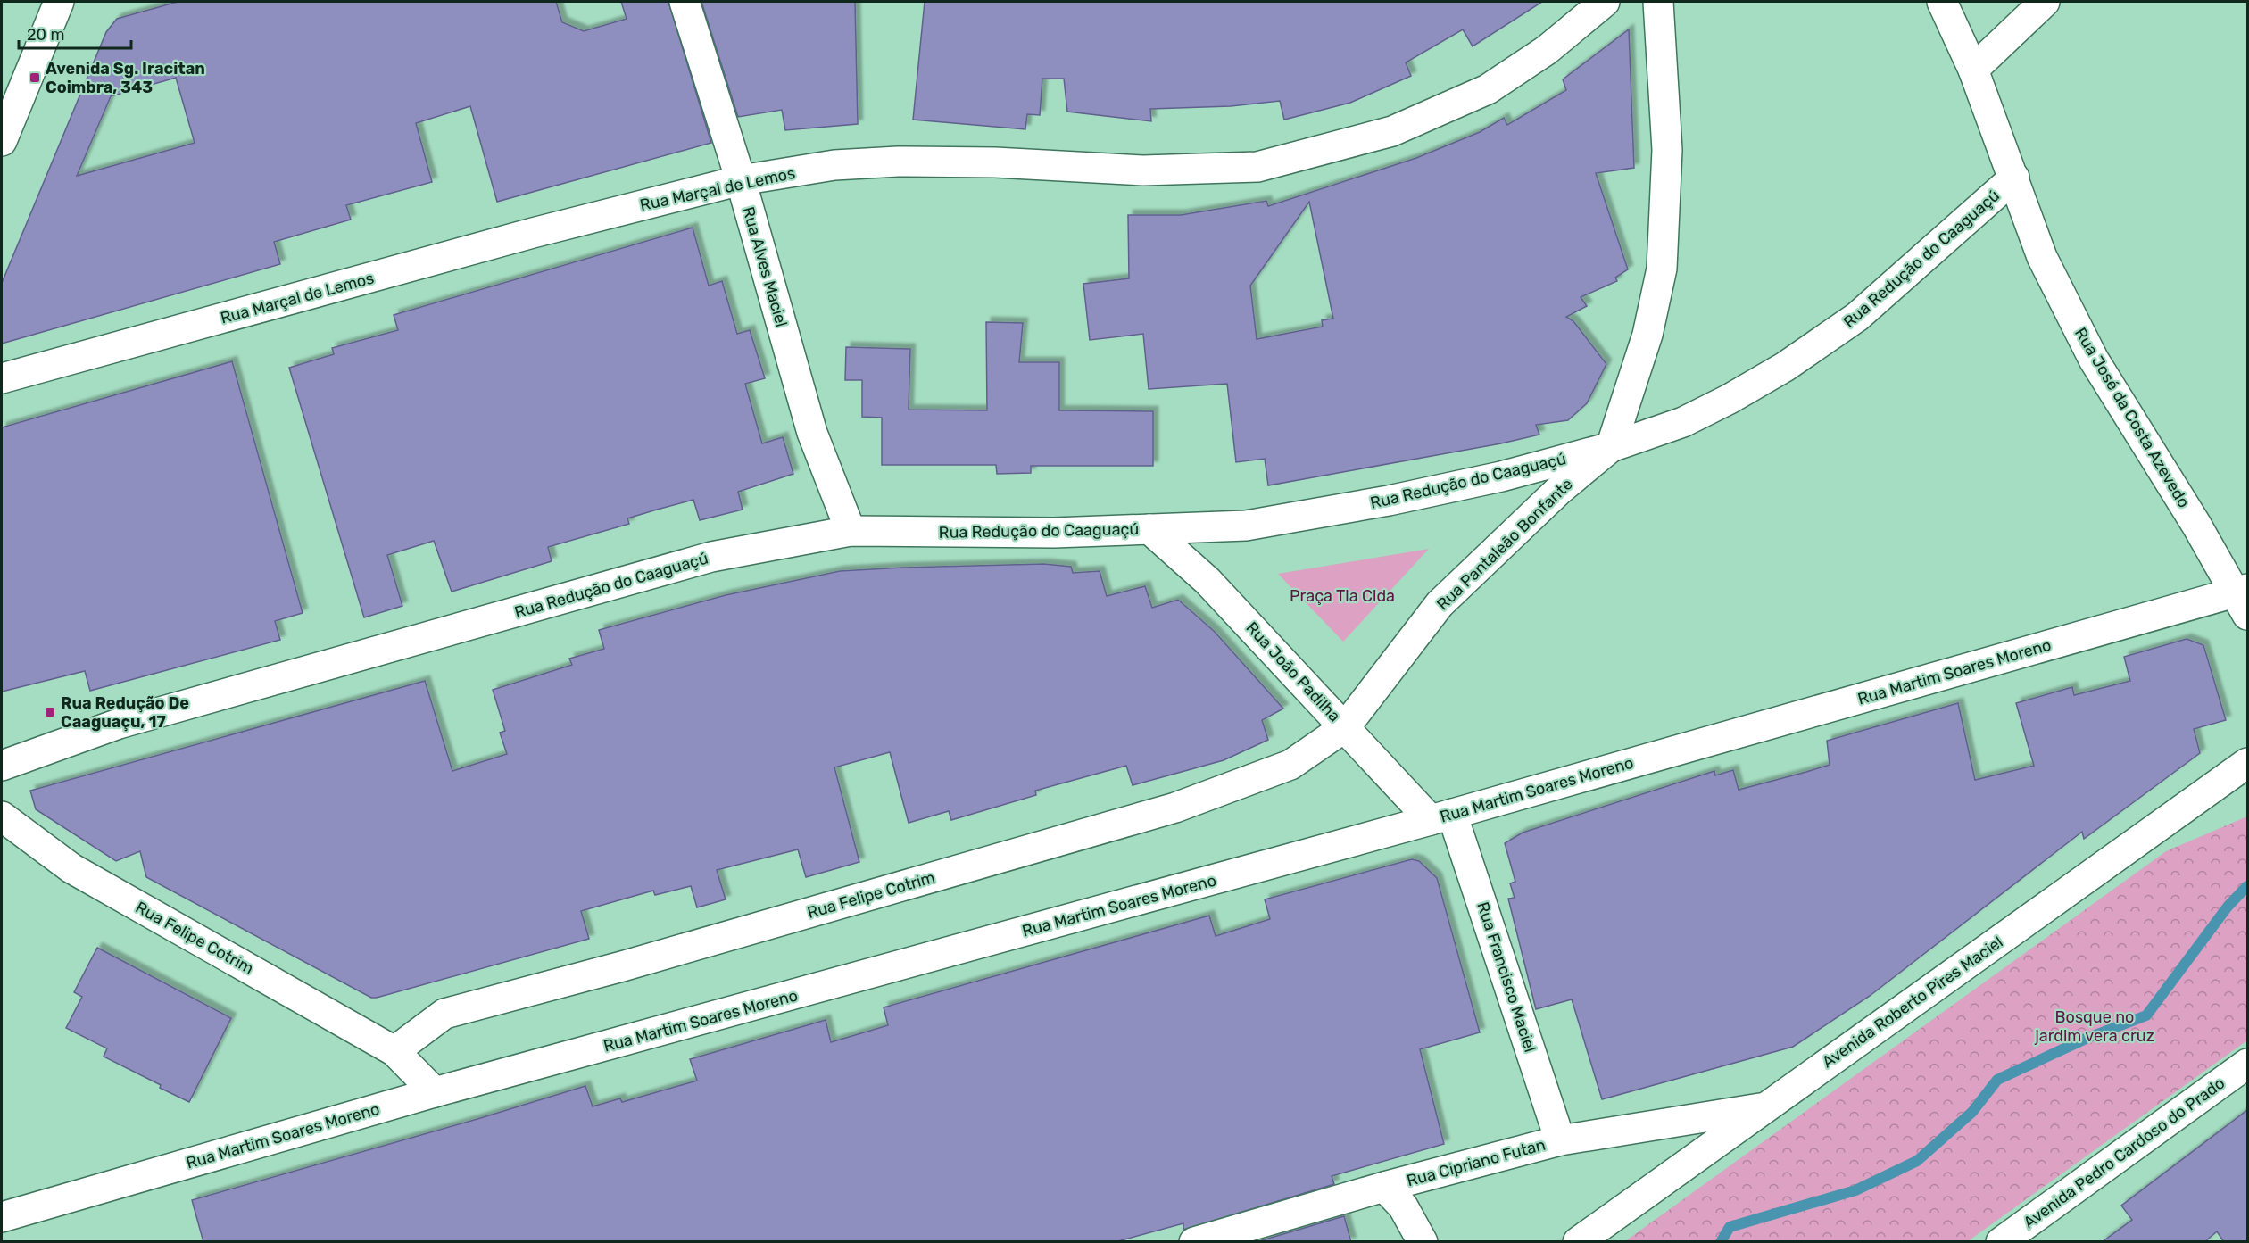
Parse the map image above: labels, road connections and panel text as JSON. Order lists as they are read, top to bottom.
{
  "streets": {
    "street": [
      "Rua Marçal de Lemos",
      "Rua Redução do Caaguaçú",
      "Rua Alves Maciel",
      "Rua José da Costa Azevedo",
      "Rua Pantaleão Bonfante",
      "Rua João Padilha",
      "Rua Martim Soares Moreno",
      "Rua Felipe Cotrim",
      "Rua Francisco Maciel",
      "Avenida Roberto Pires Maciel",
      "Avenida Pedro Cardoso do Prado",
      "Rua Cipriano Futan"
    ]
  },
  "crossings": [
    ["Rua Marçal de Lemos", "Rua Alves Maciel"],
    ["Rua Redução do Caaguaçú", "Rua Alves Maciel"],
    ["Rua Redução do Caaguaçú", "Rua José da Costa Azevedo"],
    ["Rua Redução do Caaguaçú", "Rua Pantaleão Bonfante"],
    ["Rua Redução do Caaguaçú", "Rua João Padilha"],
    ["Rua José da Costa Azevedo", "Rua Martim Soares Moreno"],
    ["Rua Pantaleão Bonfante", "Rua João Padilha"],
    ["Rua Pantaleão Bonfante", "Rua Felipe Cotrim"],
    ["Rua João Padilha", "Rua Martim Soares Moreno"],
    ["Rua João Padilha", "Rua Felipe Cotrim"],
    ["Rua João Padilha", "Rua Francisco Maciel"],
    ["Rua Martim Soares Moreno", "Rua Felipe Cotrim"],
    ["Rua Martim Soares Moreno", "Rua Francisco Maciel"],
    ["Rua Francisco Maciel", "Rua Cipriano Futan"],
    ["Avenida Roberto Pires Maciel", "Rua Cipriano Futan"]
  ],
  "parks": ["Praça Tia Cida", "Bosque no jardim vera cruz"],
  "places": {
    "transit": ["Avenida Sg. Iracitan Coimbra, 343", "Rua Redução De Caaguaçu, 17"]
  },
  "scale_bar": "20 m"
}
